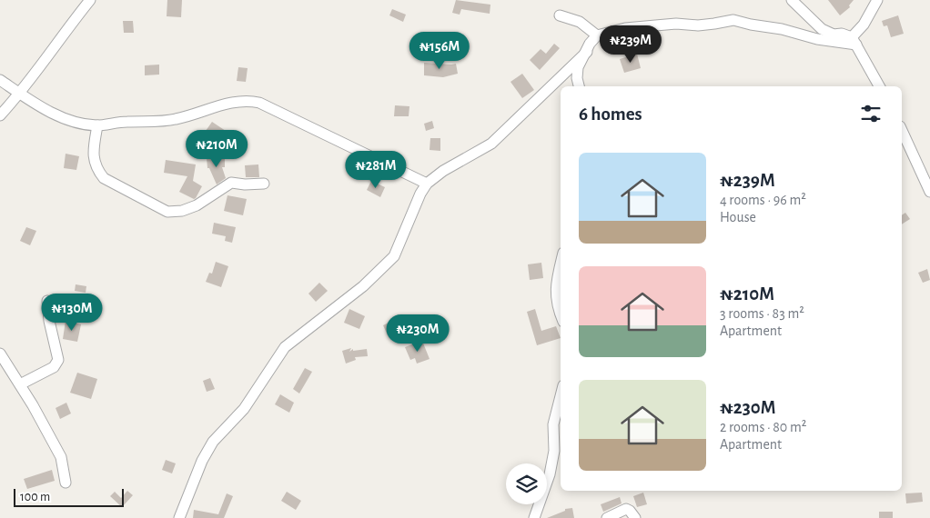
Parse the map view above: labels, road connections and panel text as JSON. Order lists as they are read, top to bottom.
{
  "scale_bar": "100 m",
  "page": {
    "price": [
      "₦239M",
      "₦156M",
      "₦210M",
      "₦281M",
      "₦130M",
      "₦230M"
    ],
    "heading": "6 homes",
    "list": [
      {
        "name": "₦239M",
        "note": "4 rooms · 96 m² · House"
      },
      {
        "name": "₦210M",
        "note": "3 rooms · 83 m² · Apartment"
      },
      {
        "name": "₦230M",
        "note": "2 rooms · 80 m² · Apartment"
      }
    ],
    "scale": "100 m"
  }
}
